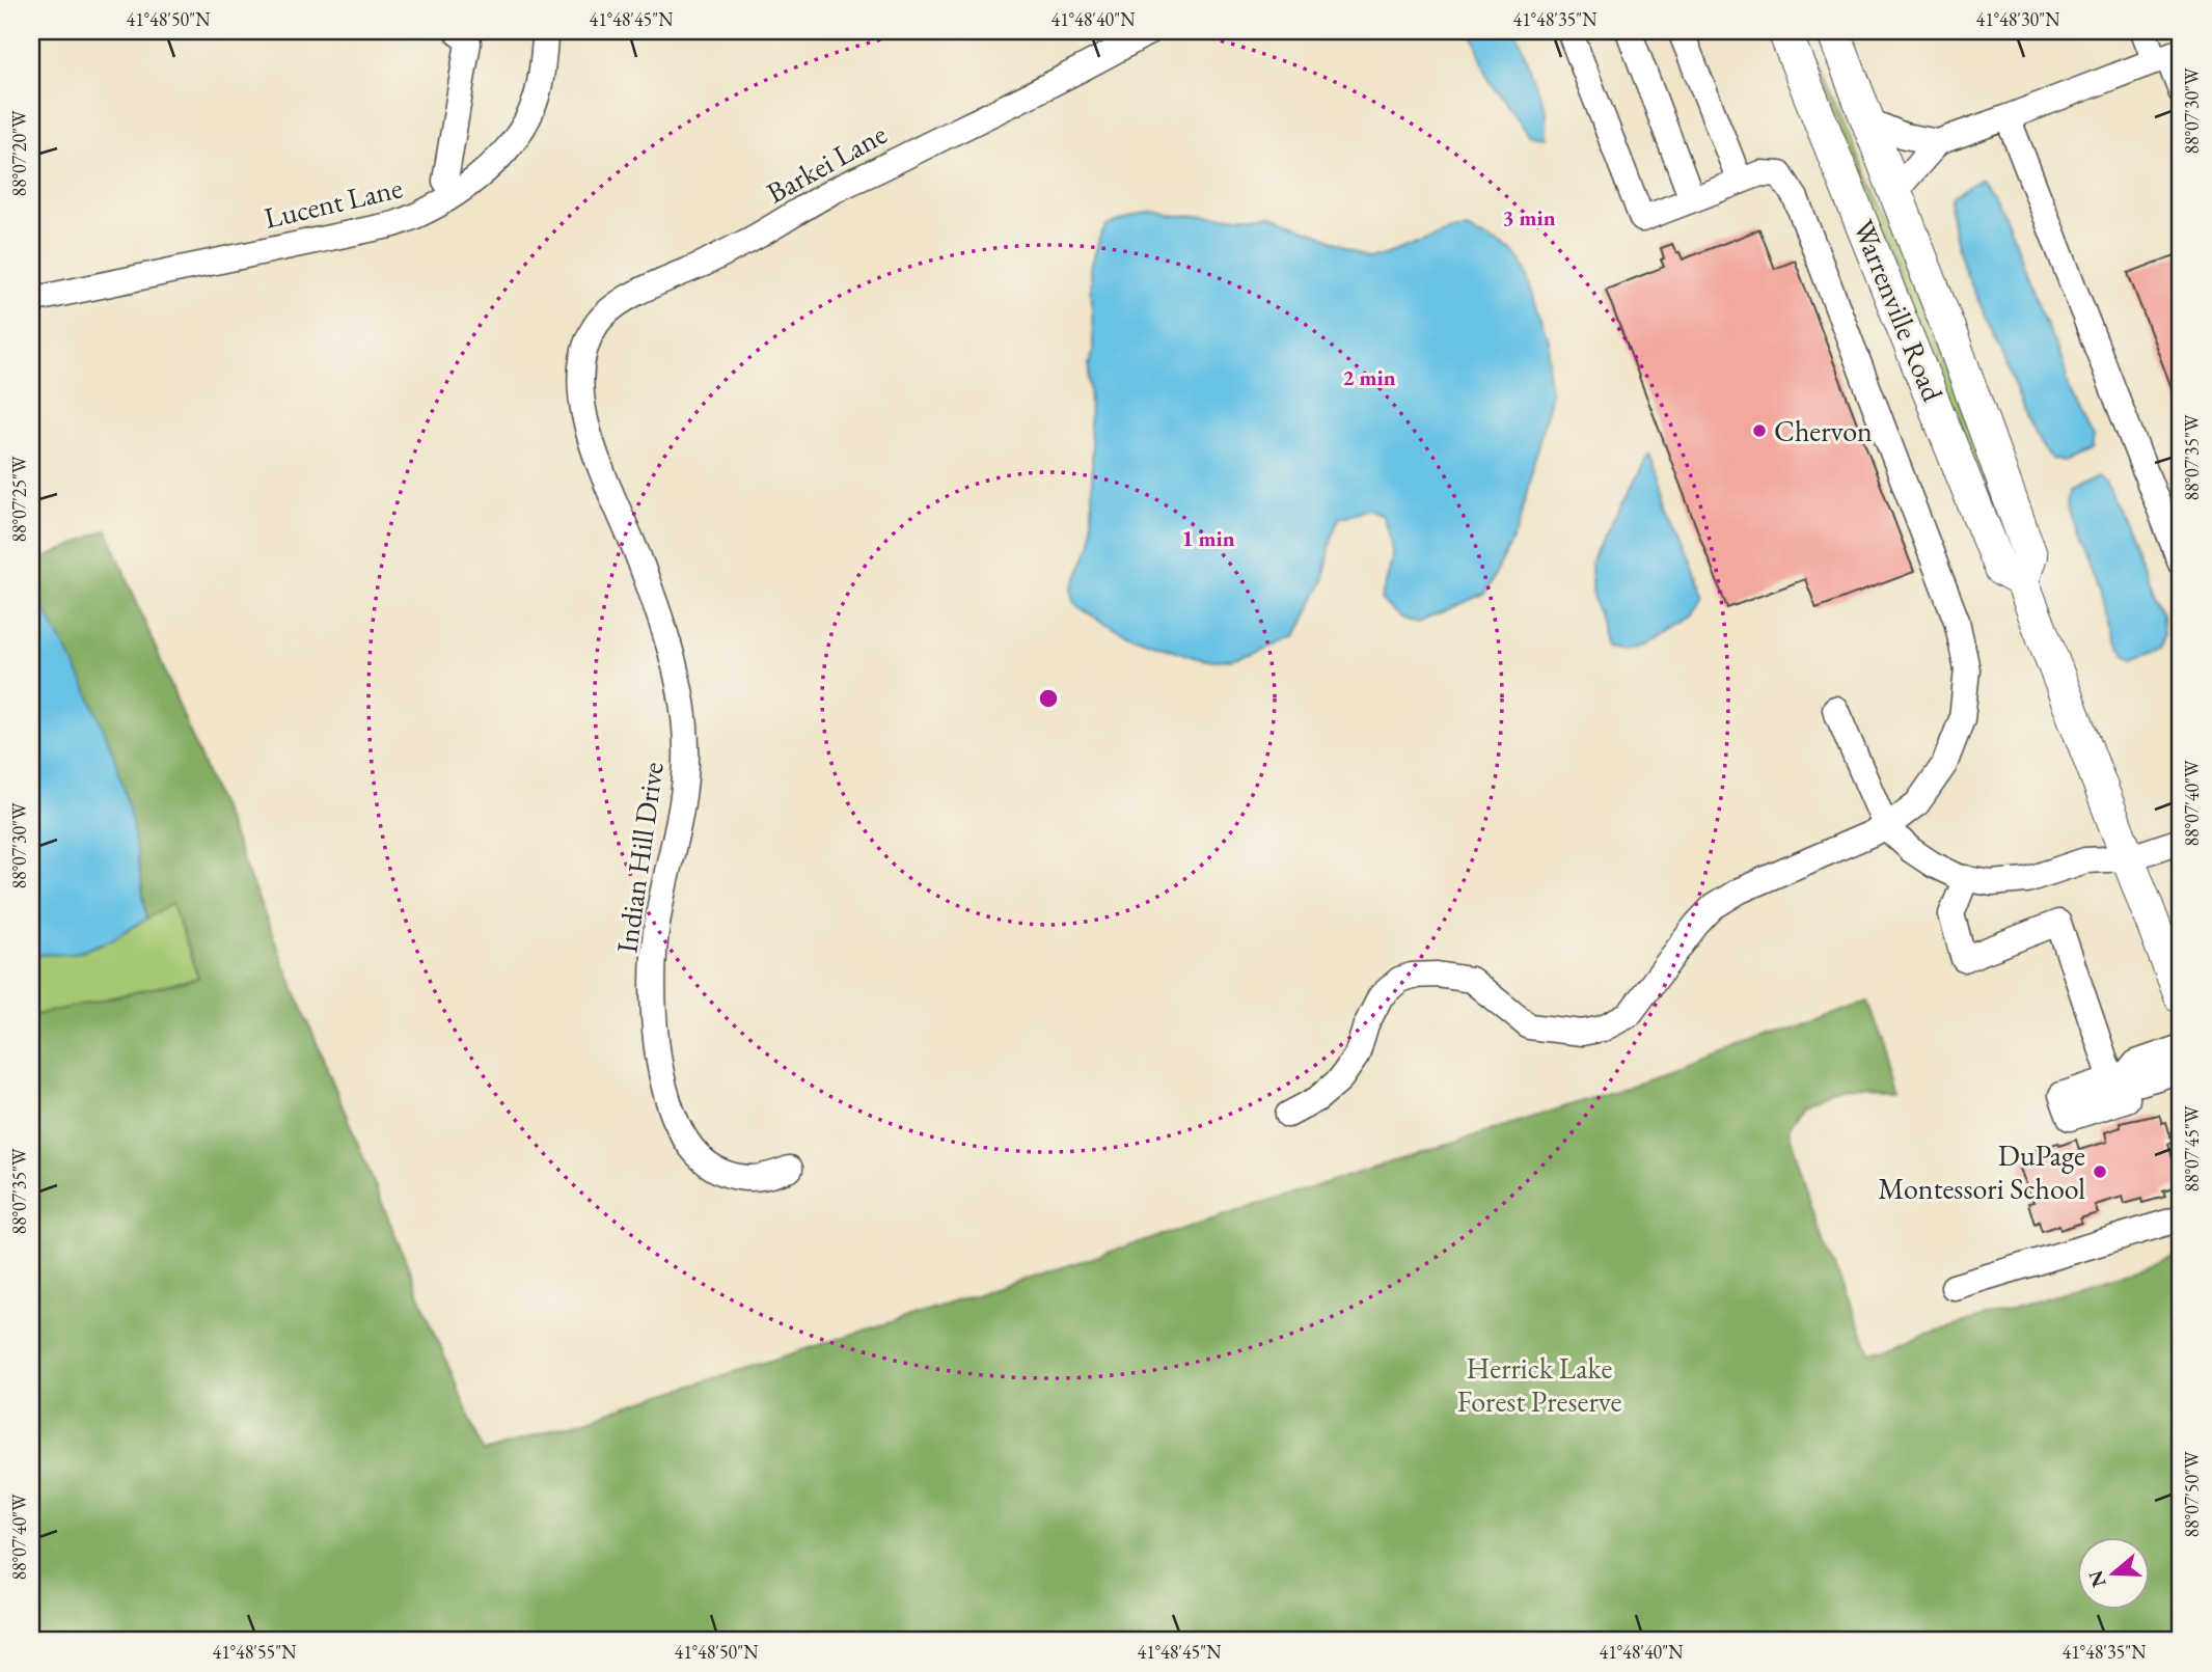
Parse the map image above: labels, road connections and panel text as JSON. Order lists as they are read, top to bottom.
{
  "streets": {
    "main road": ["Warrenville Road"],
    "street": ["Barkei Lane", "Lucent Lane", "Indian Hill Drive"]
  },
  "crossings": [
    ["Barkei Lane", "Indian Hill Drive"]
  ],
  "parks": ["Herrick Lake Forest Preserve"],
  "places": ["Chervon", "DuPage Montessori School"],
  "north": "left",
  "coordinates": [
    "41°48'50\"N",
    "41°48'45\"N",
    "41°48'40\"N",
    "41°48'35\"N",
    "41°48'30\"N",
    "88°07'30\"W",
    "88°07'20\"W",
    "88°07'35\"W",
    "88°07'25\"W",
    "88°07'40\"W",
    "88°07'45\"W",
    "88°07'50\"W",
    "41°48'55\"N"
  ],
  "rings": ["3 min", "2 min", "1 min"]
}
